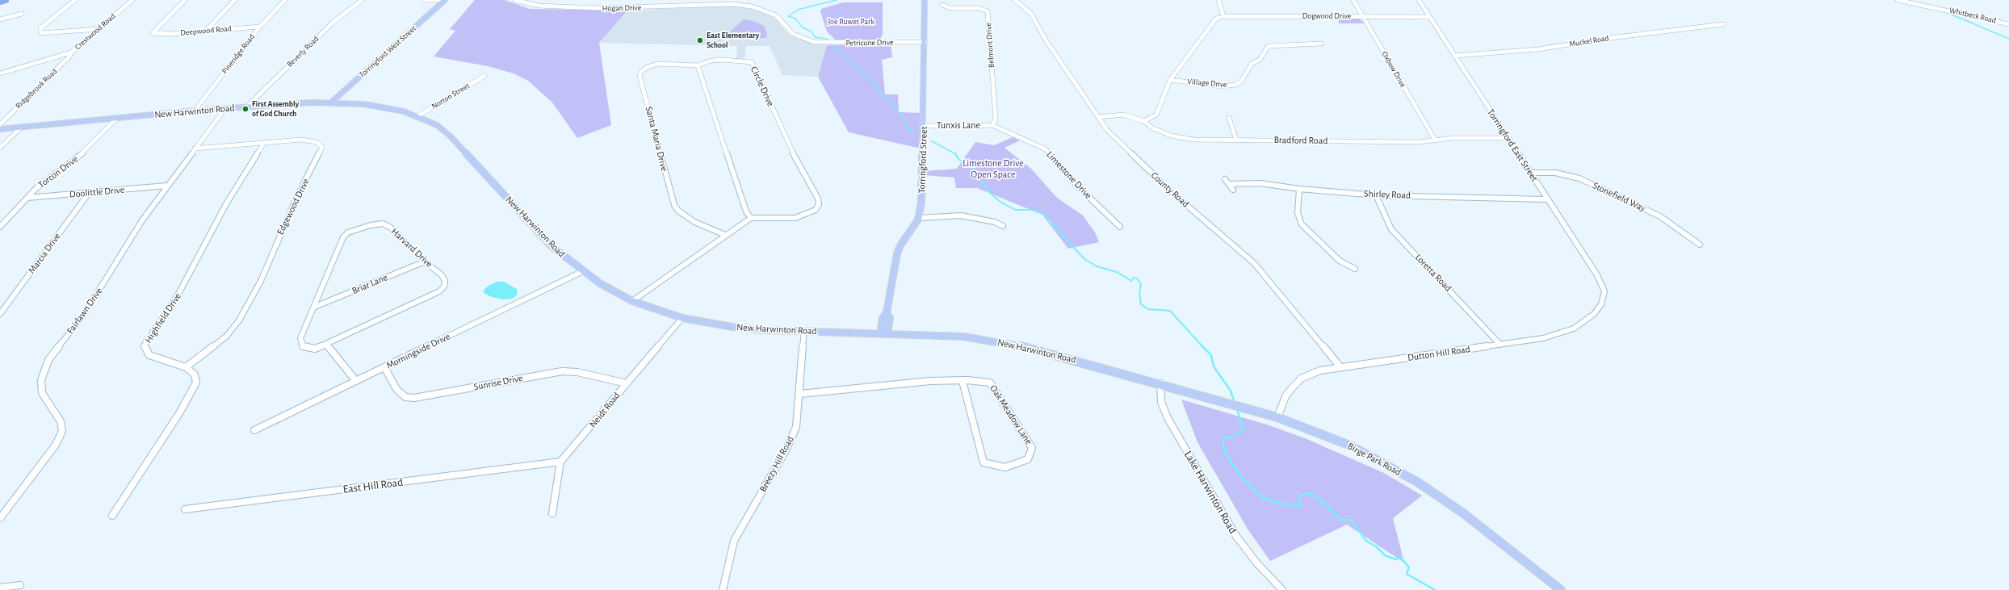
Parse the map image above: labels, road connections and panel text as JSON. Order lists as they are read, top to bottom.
{
  "streets": {
    "main road": [
      "Torringford West Street",
      "New Harwinton Road",
      "Torringford Street",
      "Birge Park Road"
    ],
    "street": [
      "Hogan Drive",
      "Whitbeck Road",
      "Dogwood Drive",
      "Deepwood Road",
      "Crestwood Road",
      "Muckel Road",
      "Petricone Drive",
      "Belmont Drive",
      "Beverly Road",
      "Pineridge Road",
      "Oxbow Drive",
      "Village Drive",
      "Circle Drive",
      "Ridgebrook Road",
      "Norton Street",
      "Tunxis Lane",
      "Santa Maria Drive",
      "Bradford Road",
      "Torringford East Street",
      "Torcon Drive",
      "Limestone Drive",
      "County Road",
      "Doolittle Drive",
      "Shirley Road",
      "Stonefield Way",
      "Edgewood Drive",
      "Harvard Drive",
      "Marcia Drive",
      "Loretta Road",
      "Briar Lane",
      "Fairlawn Drive",
      "Highfield Drive",
      "Morningside Drive",
      "Dutton Hill Road",
      "Sunrise Drive",
      "Neidt Road",
      "Oak Meadow Lane",
      "Breezy Hill Road",
      "East Hill Road",
      "Lake Harwinton Road"
    ]
  },
  "crossings": [
    ["Hogan Drive", "Petricone Drive"],
    ["Dogwood Drive", "Oxbow Drive"],
    ["Dogwood Drive", "Torringford East Street"],
    ["Deepwood Road", "Pineridge Road"],
    ["Crestwood Road", "Ridgebrook Road"],
    ["Muckel Road", "Torringford East Street"],
    ["Petricone Drive", "Torringford Street"],
    ["Belmont Drive", "Tunxis Lane"],
    ["Belmont Drive", "Limestone Drive"],
    ["Beverly Road", "New Harwinton Road"],
    ["Torringford West Street", "New Harwinton Road"],
    ["Pineridge Road", "New Harwinton Road"],
    ["Oxbow Drive", "Bradford Road"],
    ["Circle Drive", "Santa Maria Drive"],
    ["Norton Street", "New Harwinton Road"],
    ["New Harwinton Road", "Torringford Street"],
    ["New Harwinton Road", "Torcon Drive"],
    ["New Harwinton Road", "Fairlawn Drive"],
    ["New Harwinton Road", "Morningside Drive"],
    ["New Harwinton Road", "Neidt Road"],
    ["New Harwinton Road", "Birge Park Road"],
    ["New Harwinton Road", "Breezy Hill Road"],
    ["New Harwinton Road", "Lake Harwinton Road"],
    ["Tunxis Lane", "Torringford Street"],
    ["Tunxis Lane", "Limestone Drive"],
    ["Bradford Road", "Torringford East Street"],
    ["Bradford Road", "County Road"],
    ["Torringford East Street", "Shirley Road"],
    ["Torringford East Street", "Stonefield Way"],
    ["Torringford East Street", "Dutton Hill Road"],
    ["Torcon Drive", "Doolittle Drive"],
    ["County Road", "Dutton Hill Road"],
    ["Doolittle Drive", "Marcia Drive"],
    ["Doolittle Drive", "Fairlawn Drive"],
    ["Shirley Road", "Loretta Road"],
    ["Edgewood Drive", "Fairlawn Drive"],
    ["Edgewood Drive", "Highfield Drive"],
    ["Harvard Drive", "Briar Lane"],
    ["Loretta Road", "Dutton Hill Road"],
    ["Morningside Drive", "Sunrise Drive"],
    ["Dutton Hill Road", "Birge Park Road"],
    ["Sunrise Drive", "Neidt Road"],
    ["Neidt Road", "East Hill Road"],
    ["Oak Meadow Lane", "Breezy Hill Road"],
    ["Birge Park Road", "Lake Harwinton Road"]
  ],
  "parks": ["Joe Ruwet Park", "Limestone Drive Open Space"],
  "places": ["East Elementary School", "First Assembly of God Church"]
}
